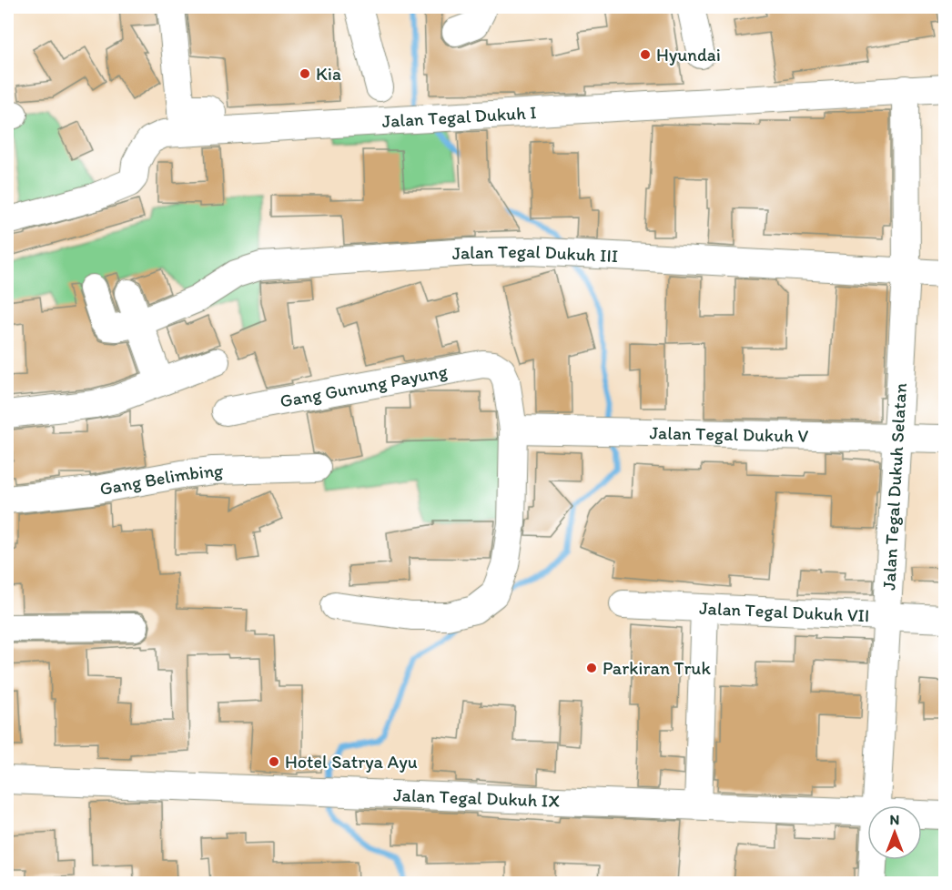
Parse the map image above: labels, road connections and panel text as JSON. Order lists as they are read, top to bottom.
{
  "streets": {
    "street": [
      "Jalan Tegal Dukuh I",
      "Jalan Tegal Dukuh III",
      "Gang Gunung Payung",
      "Jalan Tegal Dukuh V",
      "Gang Belimbing",
      "Jalan Tegal Dukuh Selatan",
      "Jalan Tegal Dukuh VII",
      "Jalan Tegal Dukuh IX"
    ]
  },
  "crossings": [
    ["Jalan Tegal Dukuh I", "Jalan Tegal Dukuh Selatan"],
    ["Jalan Tegal Dukuh III", "Jalan Tegal Dukuh Selatan"],
    ["Gang Gunung Payung", "Jalan Tegal Dukuh V"],
    ["Jalan Tegal Dukuh V", "Jalan Tegal Dukuh Selatan"],
    ["Jalan Tegal Dukuh Selatan", "Jalan Tegal Dukuh VII"]
  ],
  "places": [
    "Hyundai",
    "Kia",
    "Parkiran Truk",
    "Hotel Satrya Ayu"
  ],
  "north": "top"
}
